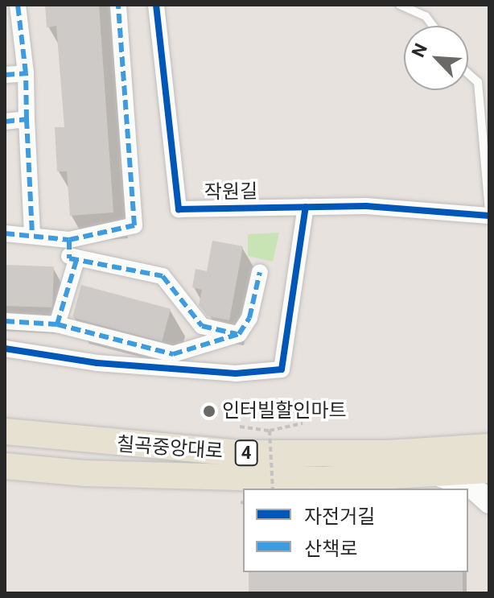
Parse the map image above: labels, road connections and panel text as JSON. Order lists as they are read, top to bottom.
{
  "streets": {
    "main road": ["칠곡중앙대로", "4"],
    "street": ["작원길"]
  },
  "places": ["인터빌할인마트"],
  "legend": ["자전거길", "산책로"],
  "north": "top left"
}
